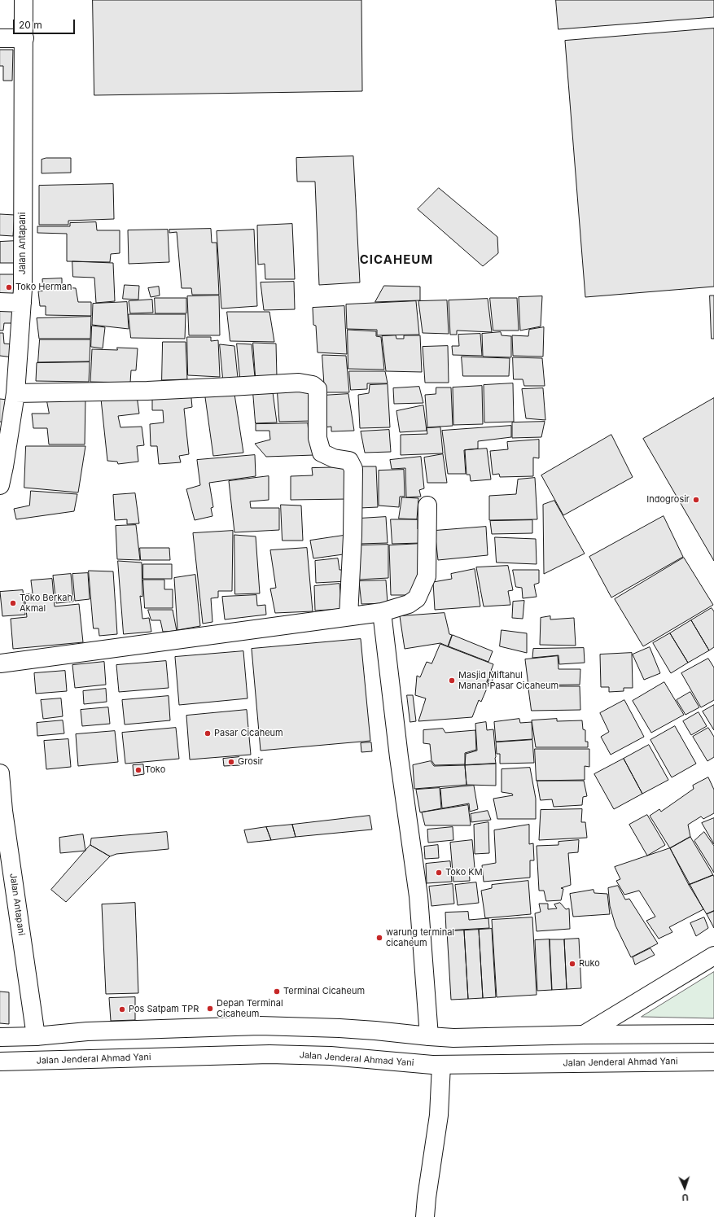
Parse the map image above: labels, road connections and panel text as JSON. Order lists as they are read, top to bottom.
{
  "streets": {
    "main road": ["Jalan Antapani", "Jalan Jenderal Ahmad Yani"]
  },
  "districts": ["CICAHEUM"],
  "places": [
    "Toko Herman",
    "Indogrosir",
    "Toko Berkah Akmal",
    "Masjid Miftahul Manan Pasar Cicaheum",
    "Pasar Cicaheum",
    "Grosir",
    "Toko",
    "Toko KM",
    "warung terminal cicaheum",
    "Ruko",
    "Terminal Cicaheum",
    "Depan Terminal Cicaheum",
    "Pos Satpam TPR"
  ],
  "scale_bar": "20 m",
  "north": "bottom"
}
